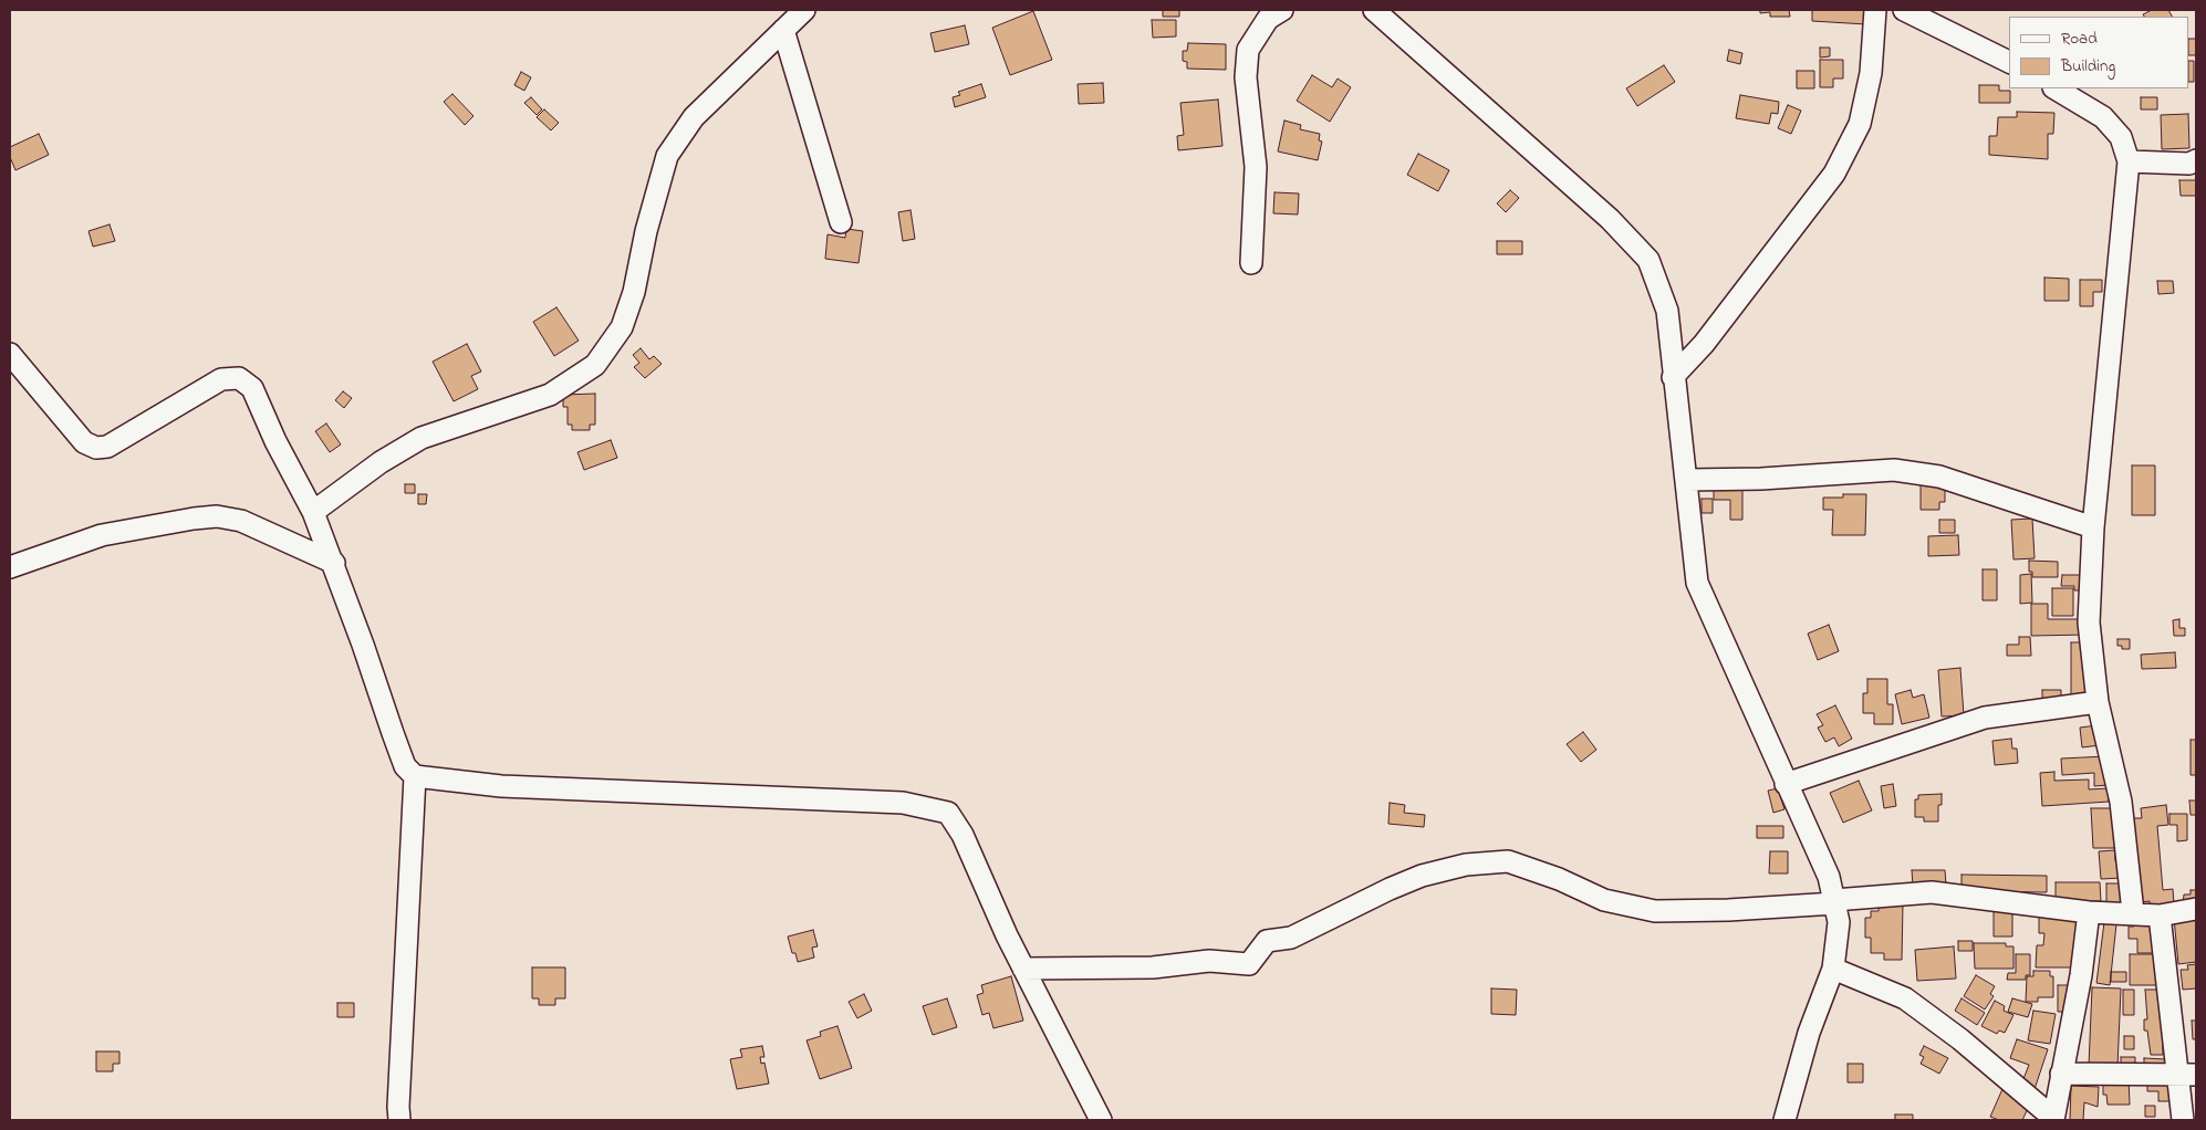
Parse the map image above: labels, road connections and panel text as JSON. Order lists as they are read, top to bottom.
{
  "legend": ["Road", "Building"]
}
